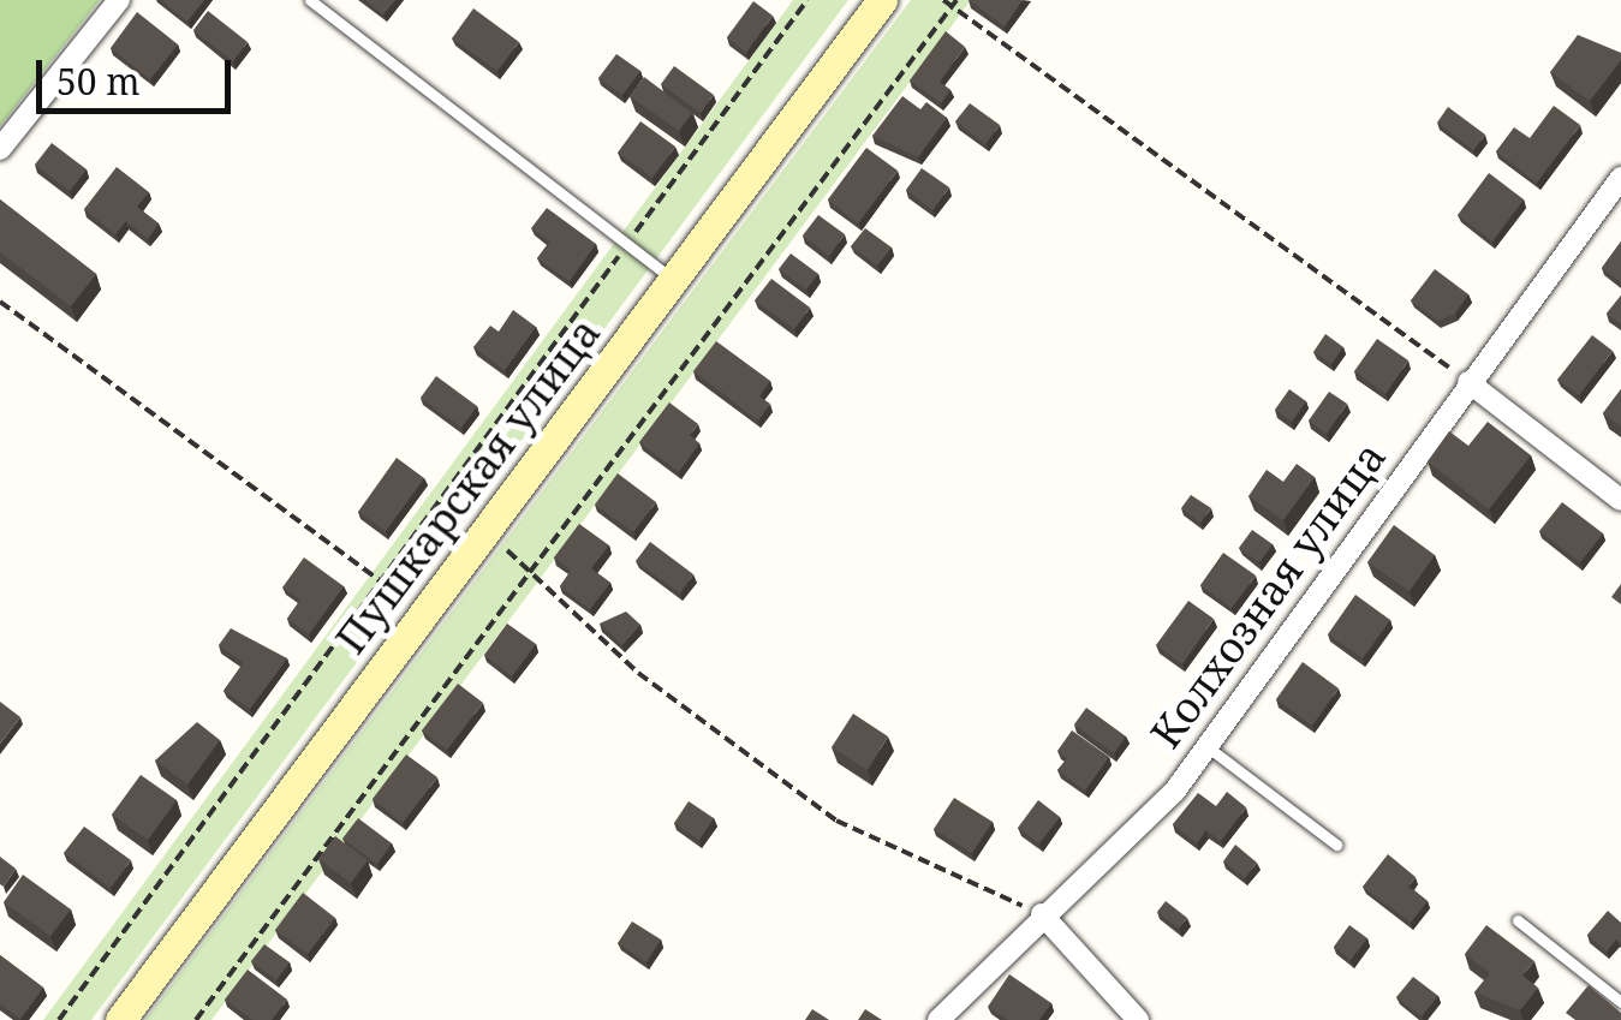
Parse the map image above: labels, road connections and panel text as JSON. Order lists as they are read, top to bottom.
{
  "streets": {
    "main road": ["Пушкарская улица"],
    "street": ["Колхозная улица"]
  },
  "scale_bar": "50 m"
}
